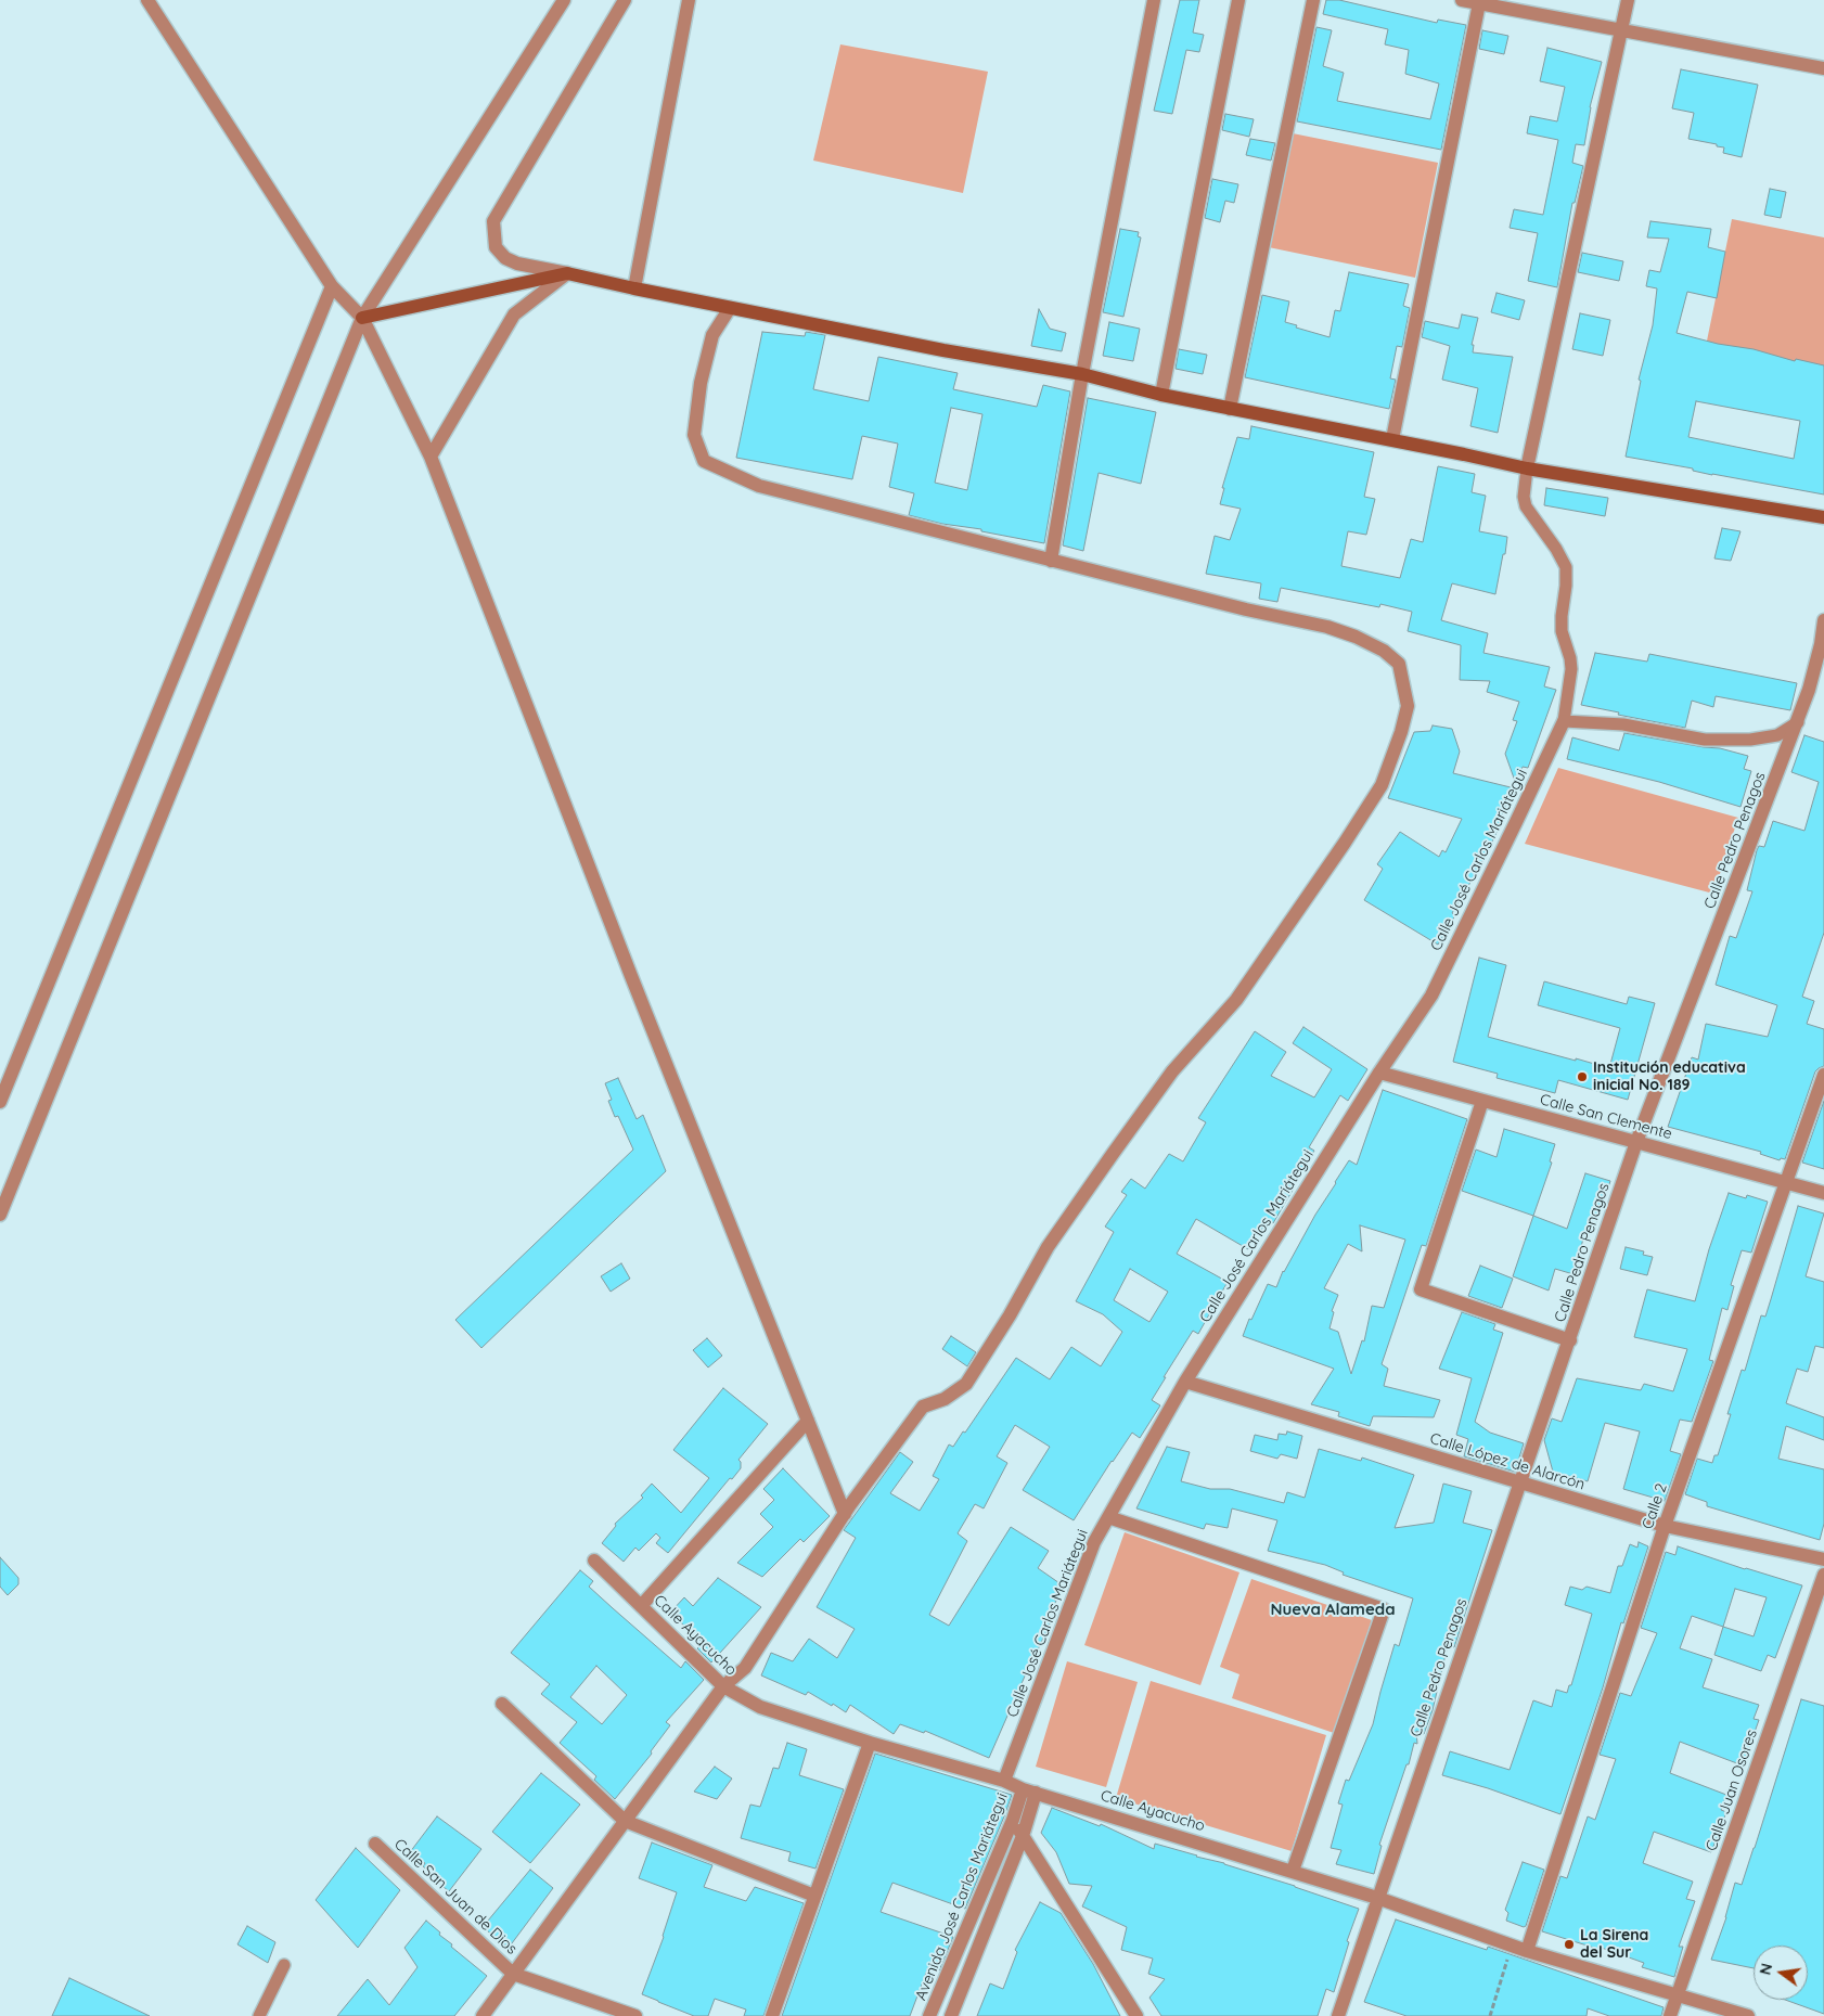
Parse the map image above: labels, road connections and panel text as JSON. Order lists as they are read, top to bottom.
{
  "streets": {
    "street": [
      "Calle Pedro Penagos",
      "Calle José Carlos Mariátegui",
      "Calle San Clemente",
      "Calle López de Alarcón",
      "Calle 2",
      "Calle Ayacucho",
      "Calle Juan Osores",
      "Calle San Juan de Dios",
      "Avenida José Carlos Mariátegui"
    ]
  },
  "crossings": [
    ["Calle Pedro Penagos", "Calle San Clemente"],
    ["Calle Pedro Penagos", "Calle López de Alarcón"],
    ["Calle Pedro Penagos", "Calle Ayacucho"],
    ["Calle José Carlos Mariátegui", "Calle San Clemente"],
    ["Calle José Carlos Mariátegui", "Calle López de Alarcón"],
    ["Calle José Carlos Mariátegui", "Calle Ayacucho"],
    ["Calle San Clemente", "Calle 2"],
    ["Calle López de Alarcón", "Calle 2"],
    ["Calle 2", "Calle Ayacucho"],
    ["Calle Ayacucho", "Calle Juan Osores"],
    ["Calle Ayacucho", "Avenida José Carlos Mariátegui"]
  ],
  "districts": ["Nueva Alameda"],
  "places": ["Institución educativa inicial No. 189", "La Sirena del Sur"],
  "north": "left"
}
